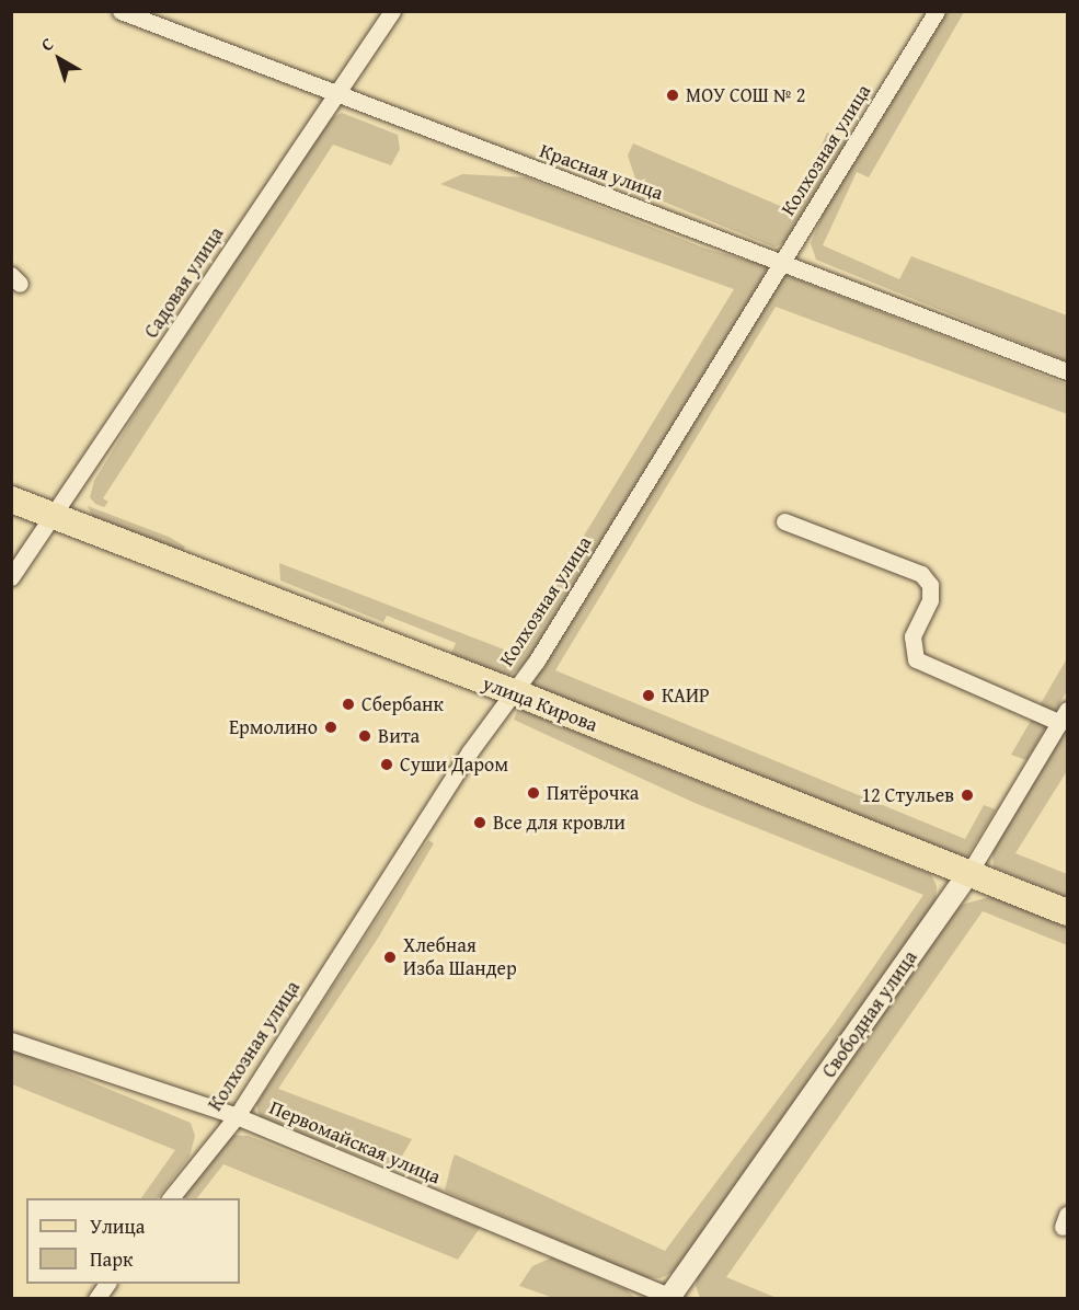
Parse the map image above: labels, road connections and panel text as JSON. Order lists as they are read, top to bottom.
{
  "streets": {
    "main road": ["улица Кирова"],
    "street": [
      "Колхозная улица",
      "Красная улица",
      "Садовая улица",
      "Свободная улица",
      "Первомайская улица"
    ]
  },
  "crossings": [
    ["Колхозная улица", "Красная улица"],
    ["Колхозная улица", "улица Кирова"],
    ["Колхозная улица", "Первомайская улица"],
    ["Красная улица", "Садовая улица"],
    ["Садовая улица", "улица Кирова"],
    ["улица Кирова", "Свободная улица"],
    ["Свободная улица", "Первомайская улица"]
  ],
  "places": [
    "МОУ СОШ № 2",
    "КАИР",
    "Сбербанк",
    "Ермолино",
    "Вита",
    "Суши Даром",
    "Пятёрочка",
    "12 Стульев",
    "Все для кровли",
    "Хлебная Изба Шандер"
  ],
  "legend": ["Улица", "Парк"],
  "north": "top left"
}
